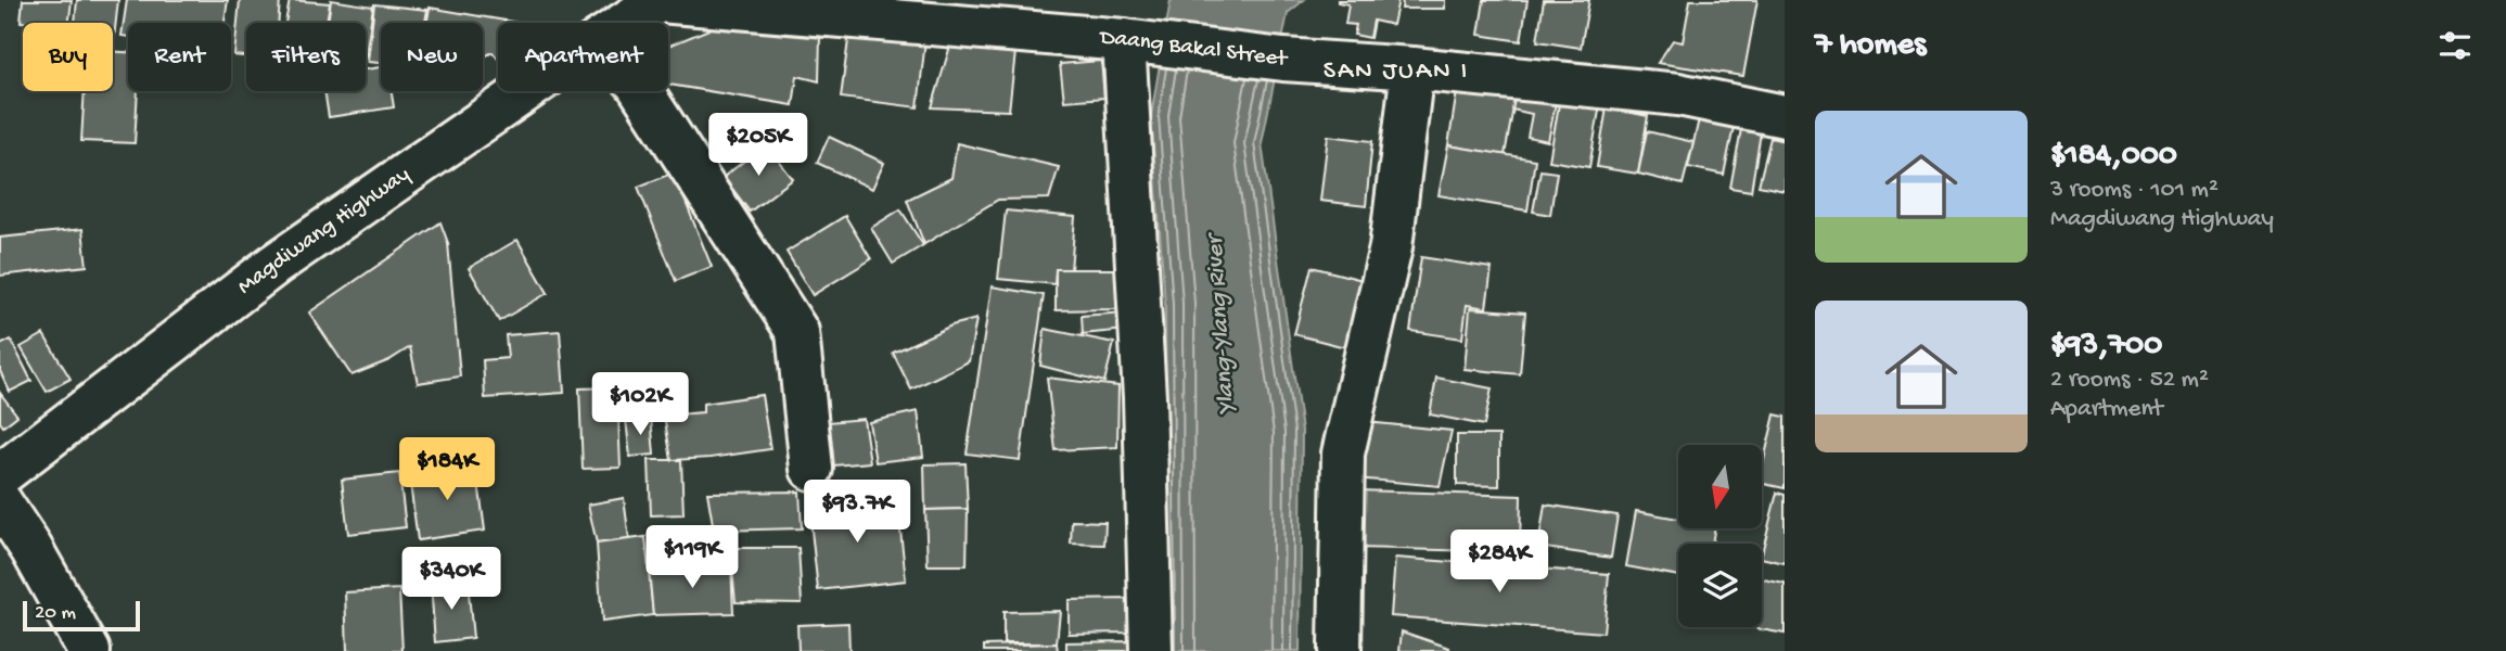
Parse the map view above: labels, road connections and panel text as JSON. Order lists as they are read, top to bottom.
{
  "streets": {
    "street": ["Daang Bakal Street", "Magdiwang Highway"]
  },
  "crossings": [
    ["Daang Bakal Street", "Magdiwang Highway"]
  ],
  "districts": ["SAN JUAN I"],
  "water": ["Ylang-Ylang River"],
  "scale_bar": "20 m",
  "north": "bottom",
  "page": {
    "heading": "7 homes",
    "chip": [
      "Buy",
      "Rent",
      "Filters",
      "New",
      "Apartment"
    ],
    "list": [
      {
        "name": "$184,000",
        "note": "3 rooms · 101 m² · Magdiwang Highway"
      },
      {
        "name": "$93,700",
        "note": "2 rooms · 52 m² · Apartment"
      }
    ],
    "price": [
      "$205K",
      "$102K",
      "$184K",
      "$93.7K",
      "$119K",
      "$284K",
      "$340K"
    ],
    "scale": "20 m"
  }
}
